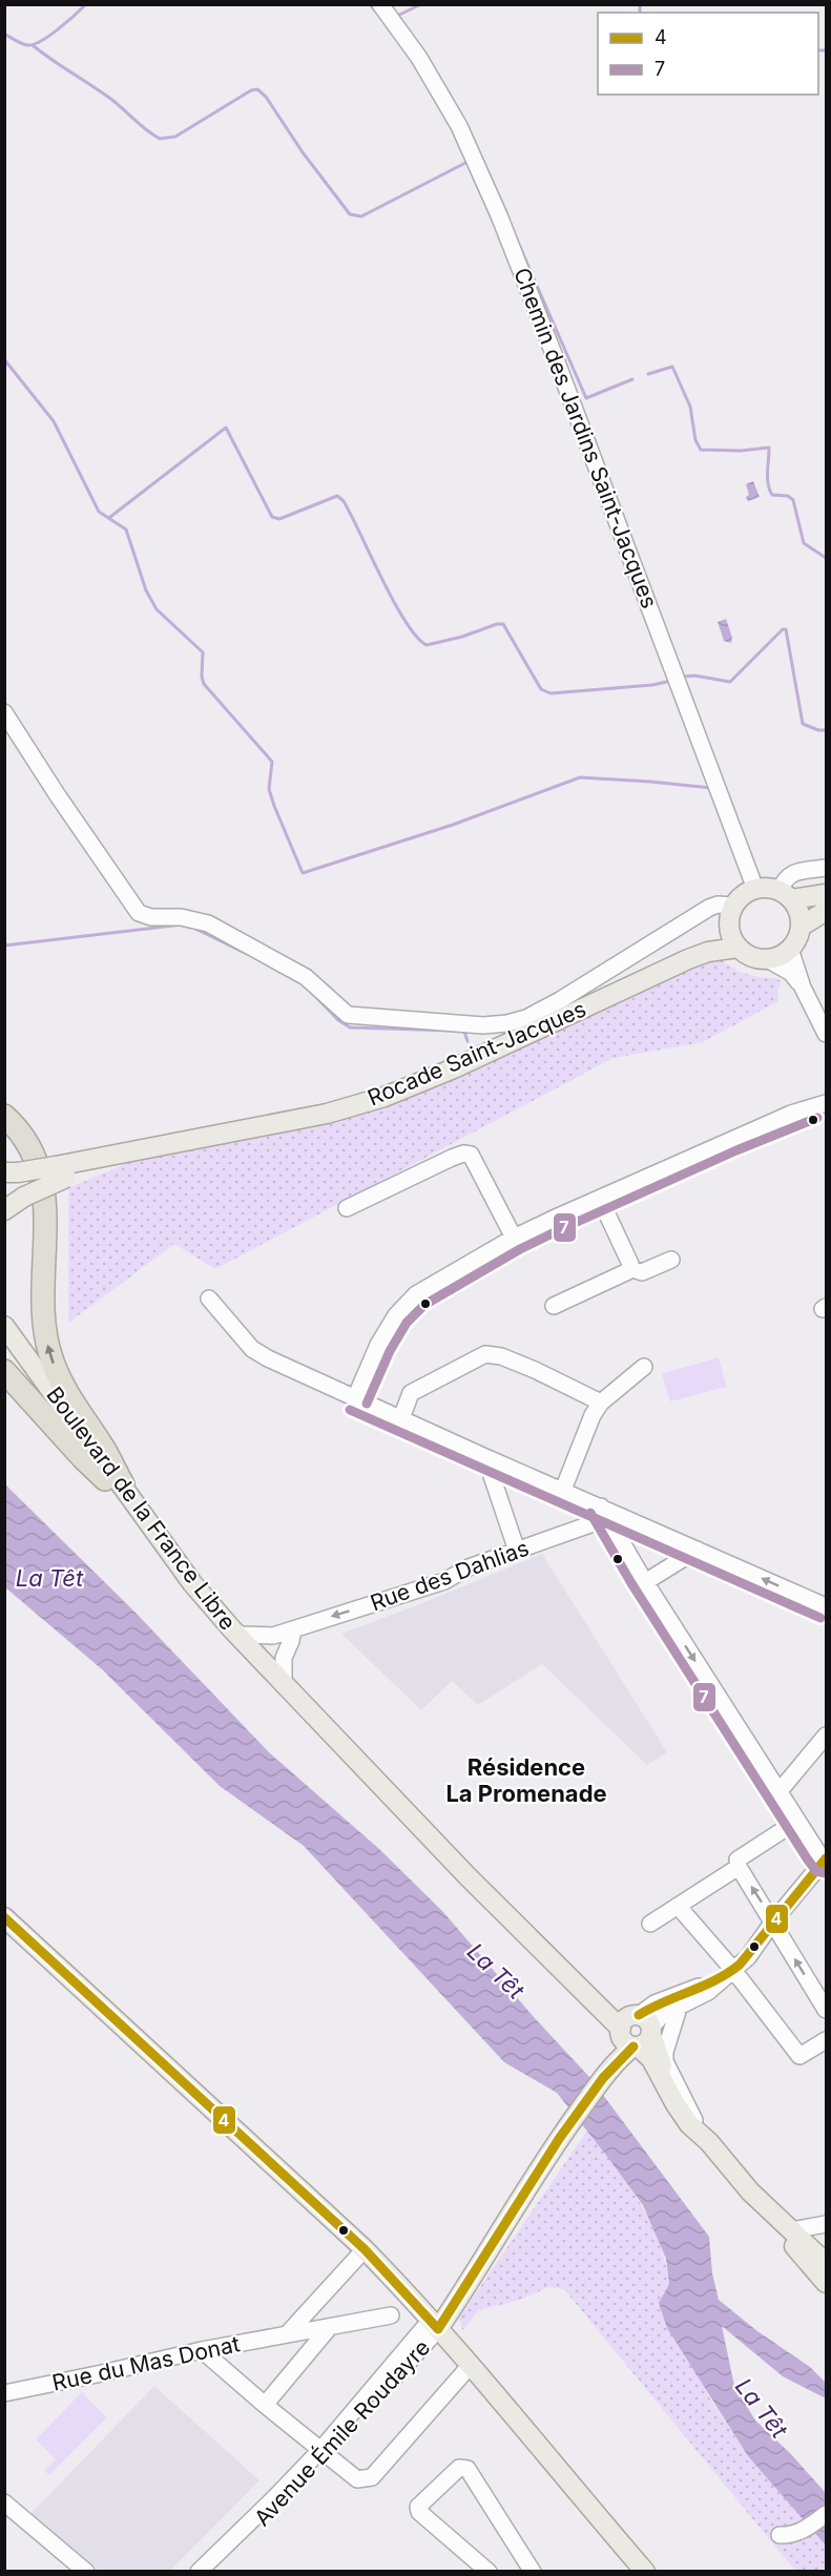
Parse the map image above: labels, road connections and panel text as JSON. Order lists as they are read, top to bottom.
{
  "streets": {
    "main road": ["Rocade Saint-Jacques", "Boulevard de la France Libre", "Avenue Émile Roudayre"],
    "street": ["Chemin des Jardins Saint-Jacques", "Rue des Dahlias", "Rue du Mas Donat"]
  },
  "crossings": [
    ["Boulevard de la France Libre", "Rue des Dahlias"],
    ["Boulevard de la France Libre", "Avenue Émile Roudayre"]
  ],
  "one_way": ["Rue des Dahlias"],
  "districts": ["Résidence La Promenade"],
  "water": ["La Têt"],
  "lines": ["transit line 7", "transit line 4"],
  "legend": ["4", "7"]
}
